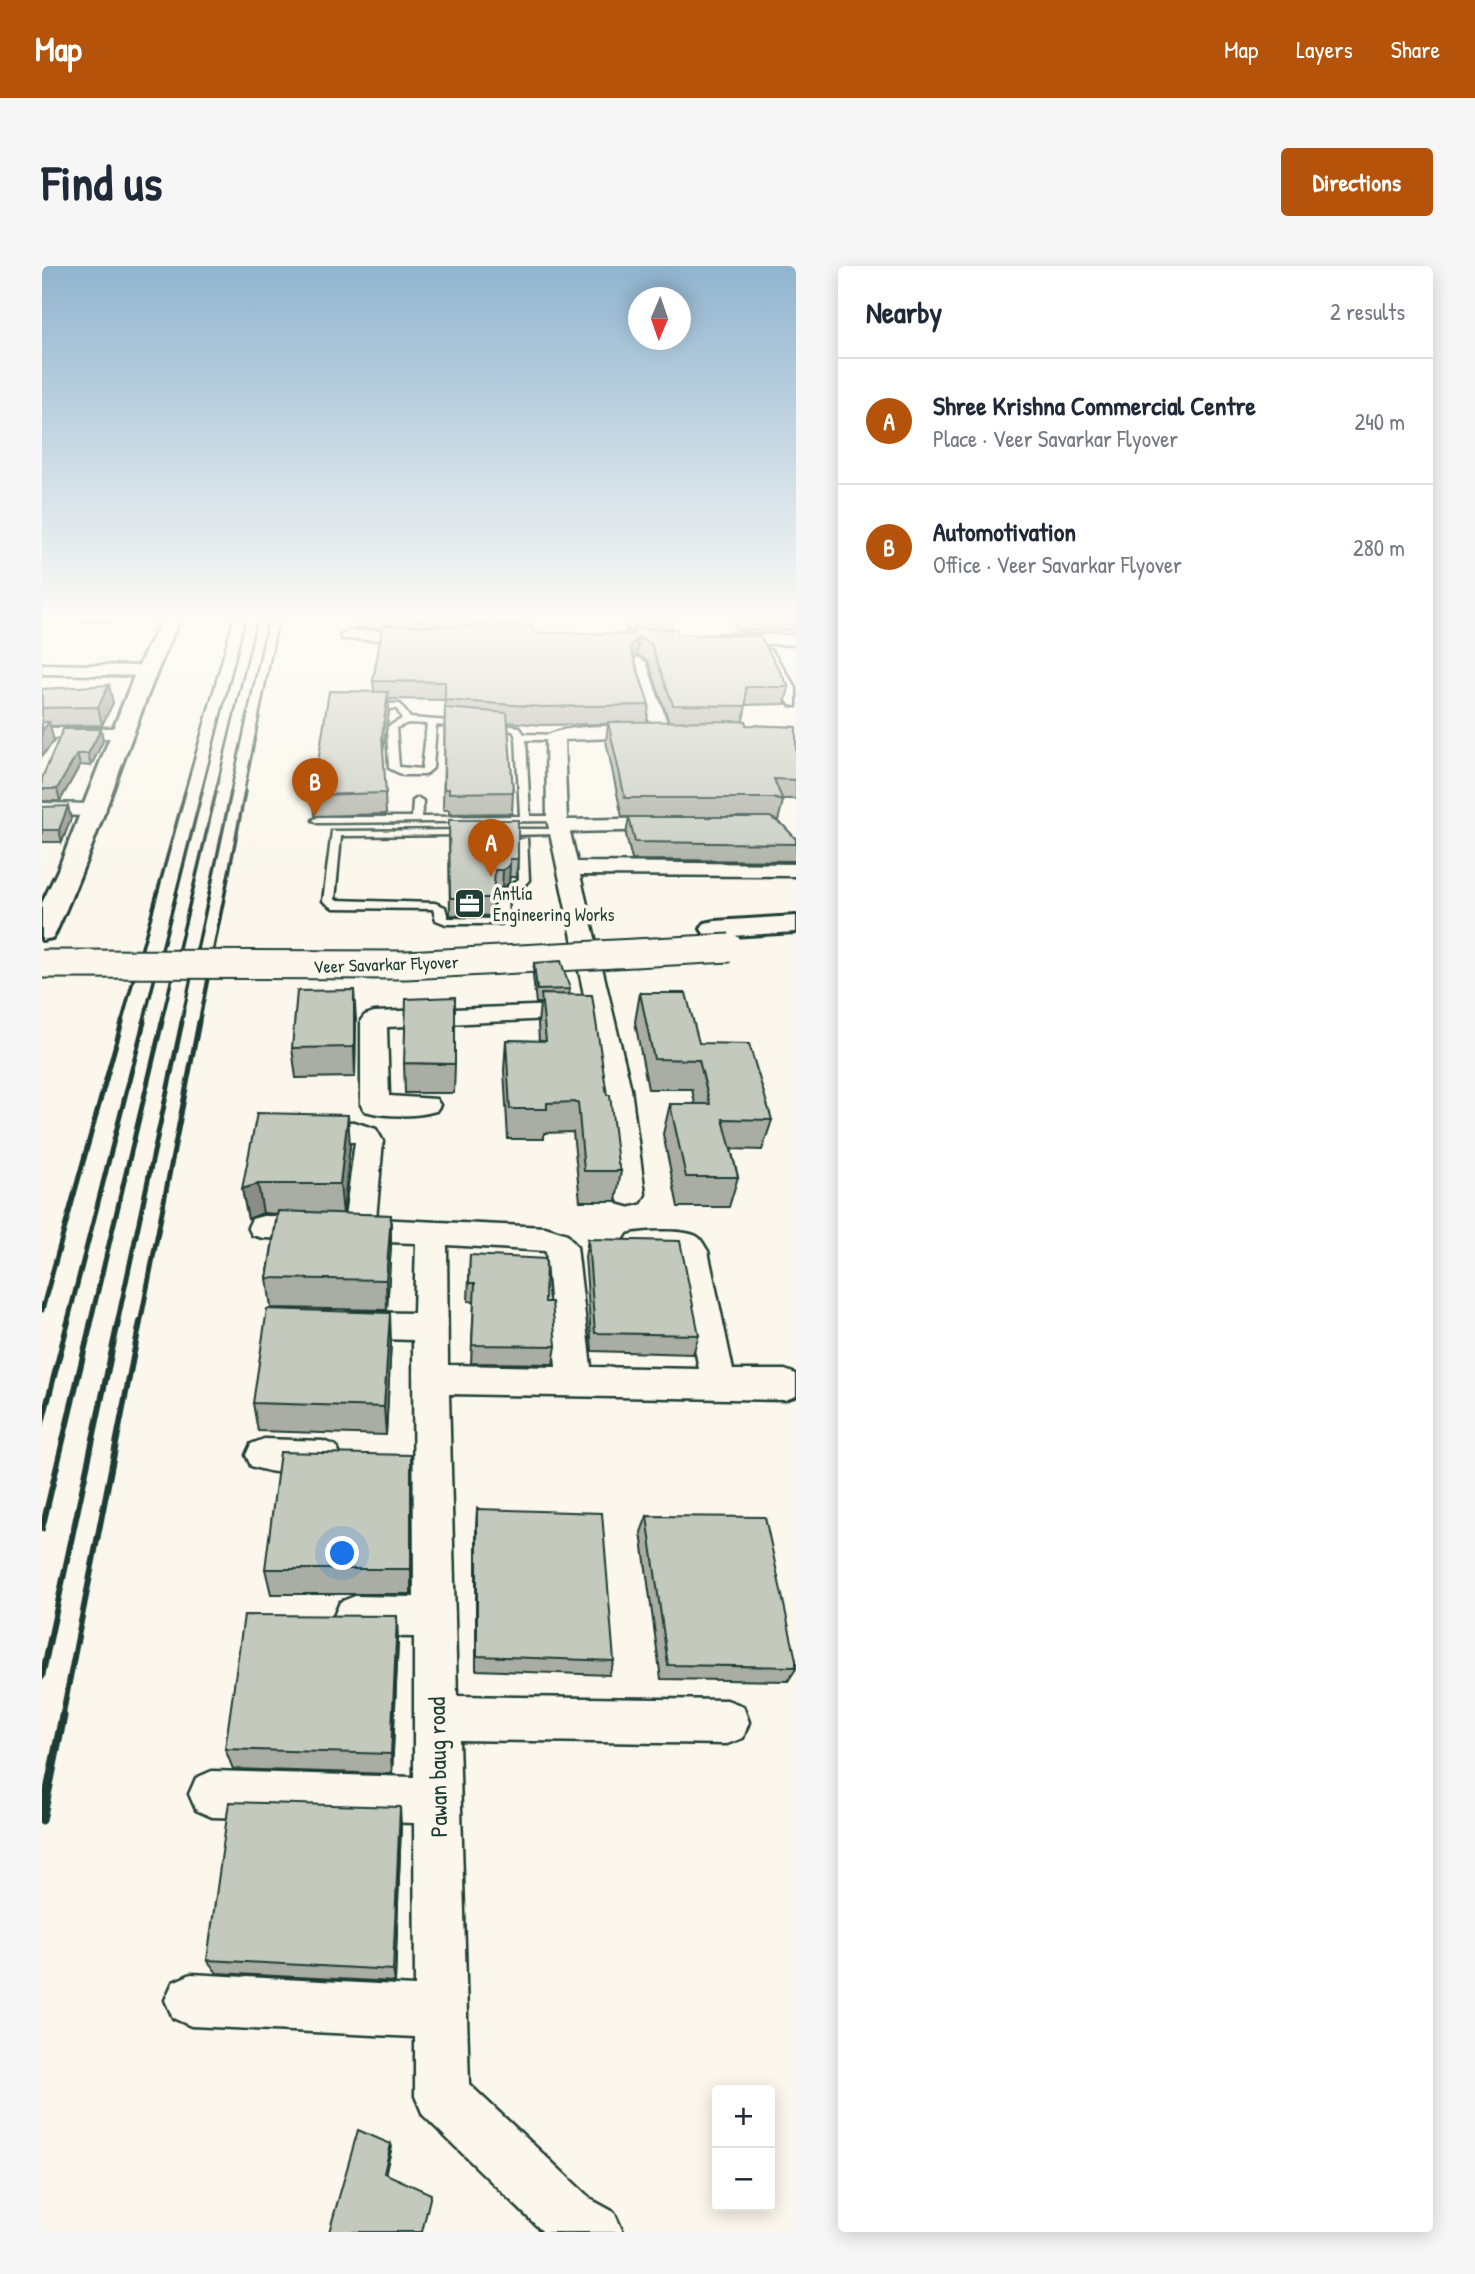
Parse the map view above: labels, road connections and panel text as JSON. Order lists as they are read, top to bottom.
{
  "streets": {
    "main road": ["Veer Savarkar Flyover"],
    "street": ["Pawan baug road"]
  },
  "places": {
    "office": ["Antlia Engineering Works"]
  },
  "north": "bottom",
  "page": {
    "header": "Map",
    "nav": ["Map", "Layers", "Share"],
    "buttons": "Directions",
    "title": "Find us",
    "heading": ["Nearby", "2 results"],
    "list": [
      {
        "mark": "A",
        "name": "Shree Krishna Commercial Centre",
        "note": "Place · Veer Savarkar Flyover",
        "value": "240 m"
      },
      {
        "mark": "B",
        "name": "Automotivation",
        "note": "Office · Veer Savarkar Flyover",
        "value": "280 m"
      }
    ],
    "pins": ["B", "A"],
    "map_buttons": ["+", "−"]
  }
}
